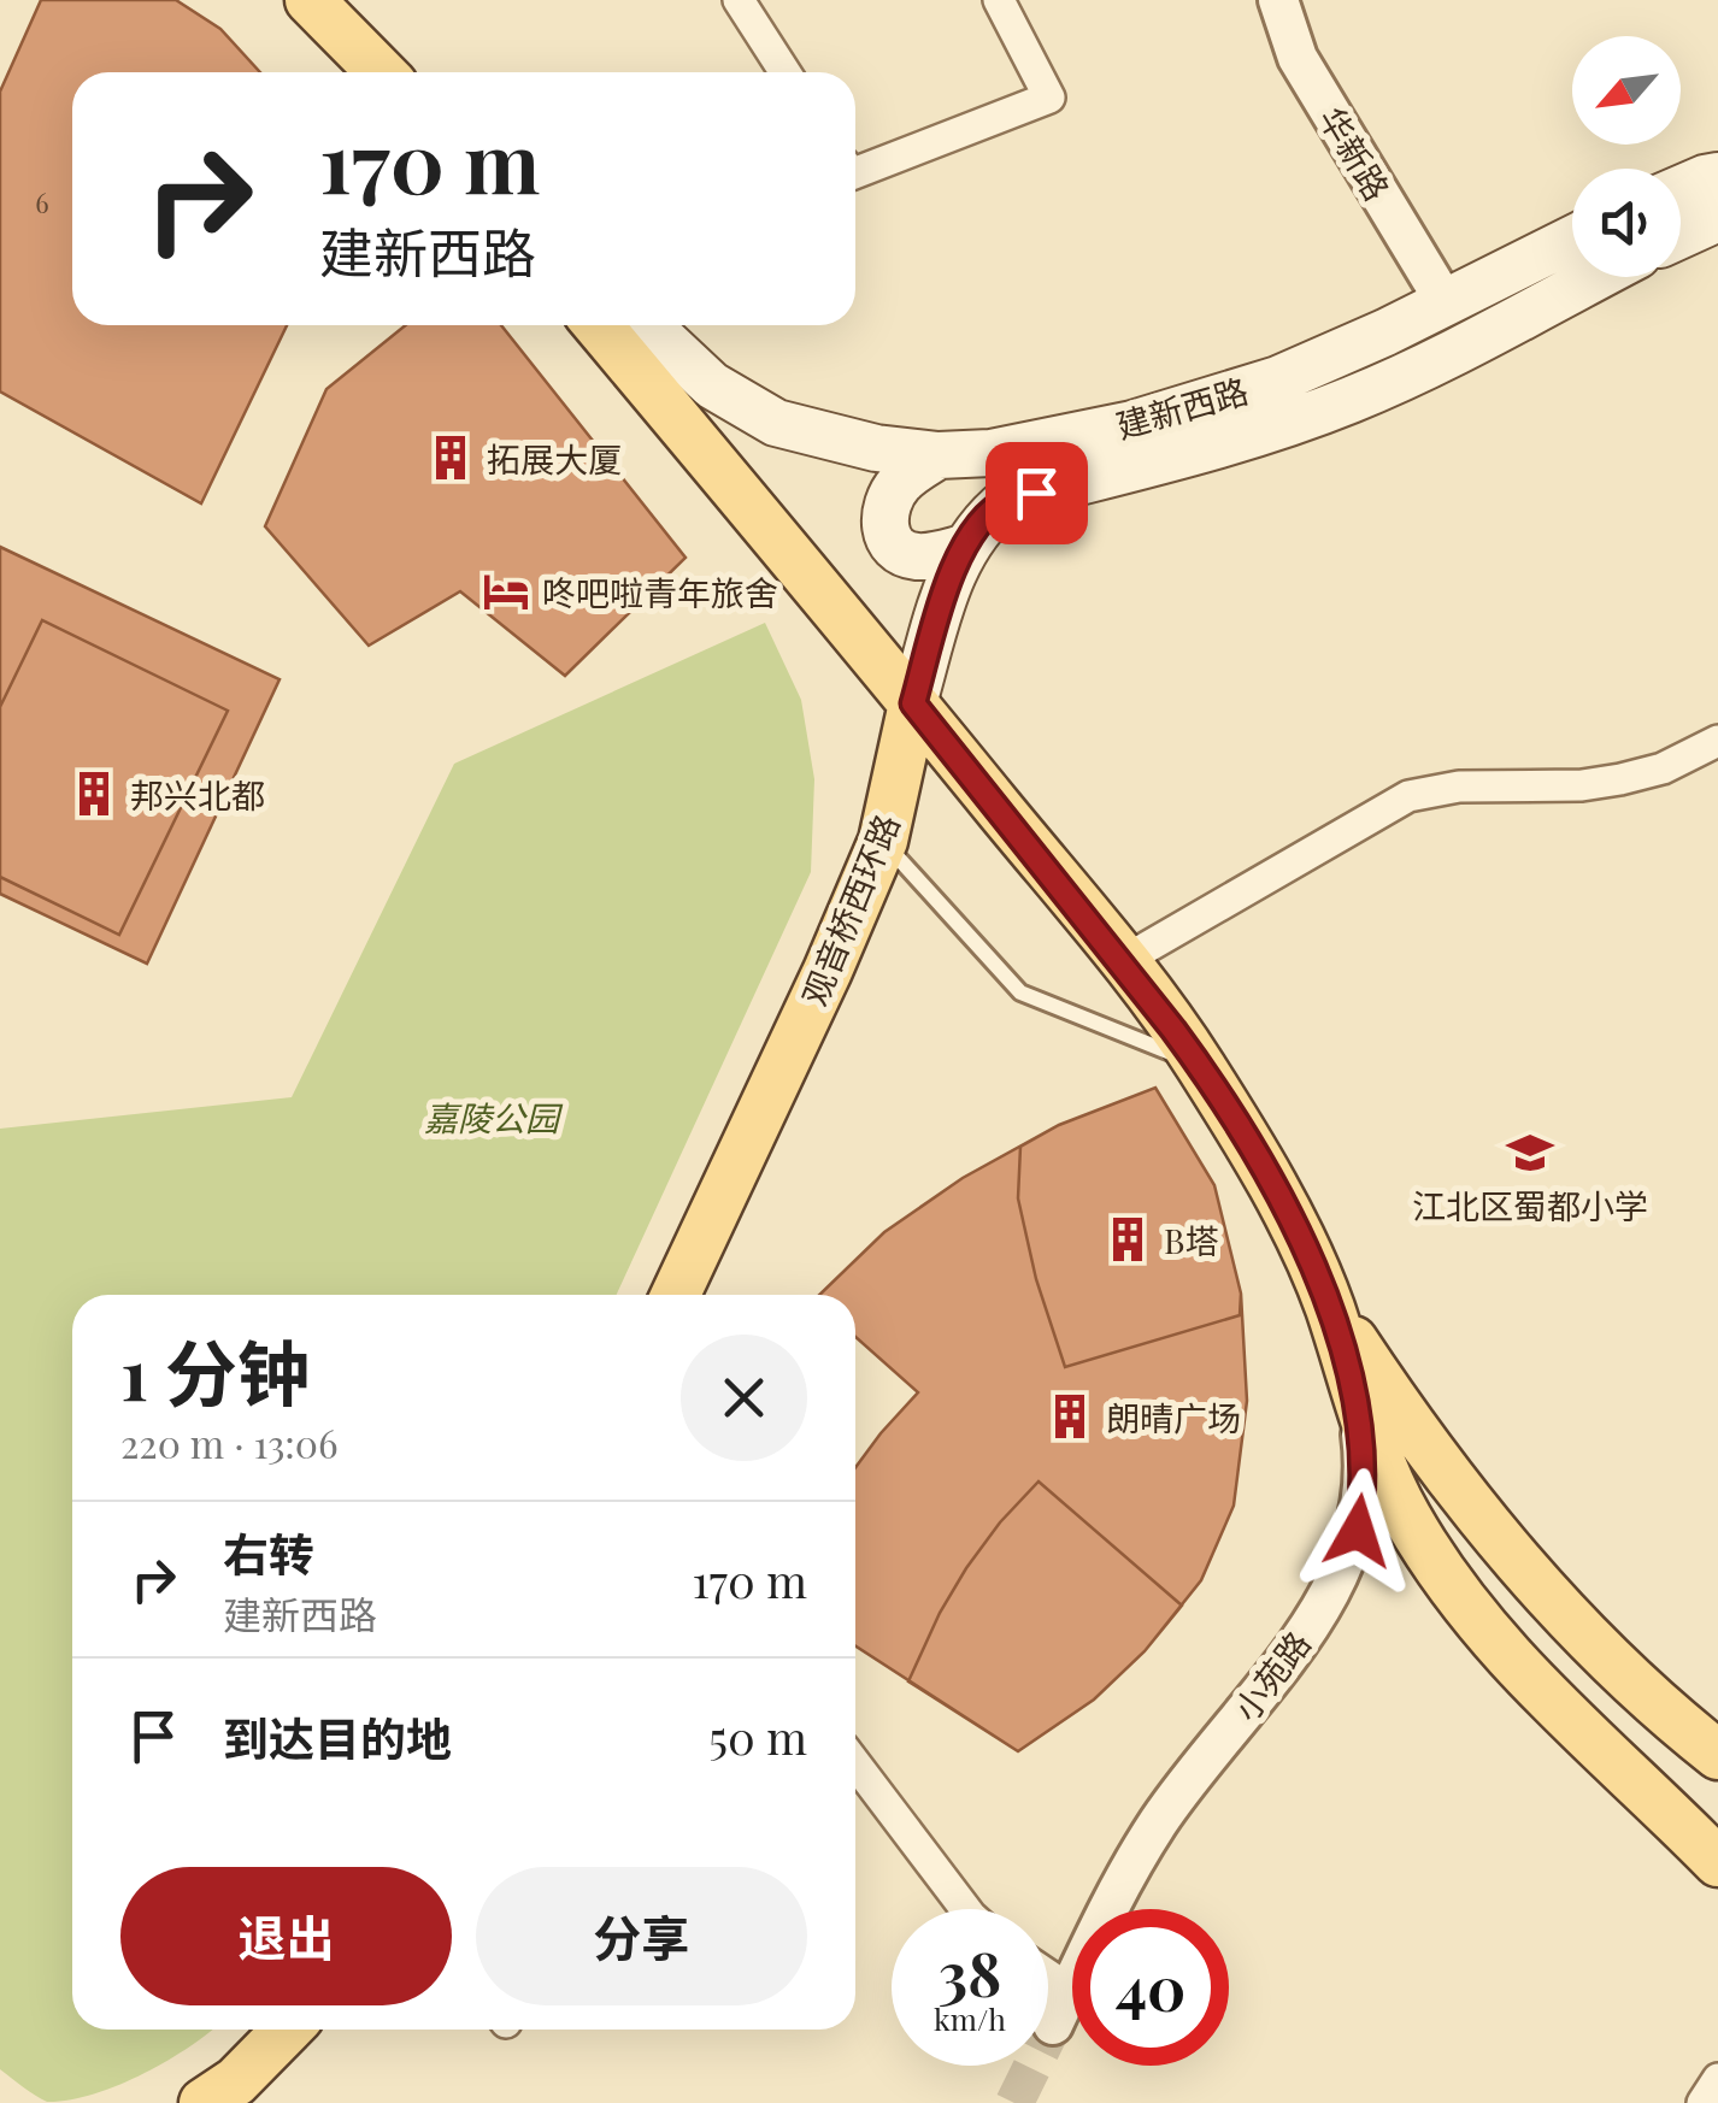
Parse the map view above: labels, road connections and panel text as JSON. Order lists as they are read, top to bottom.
{
  "streets": {
    "main road": ["建新西路", "观音桥西环路", "小苑路"],
    "street": ["华新路"]
  },
  "crossings": [
    ["华新路", "建新西路"],
    ["建新西路", "观音桥西环路"],
    ["建新西路", "小苑路"],
    ["观音桥西环路", "小苑路"]
  ],
  "parks": ["嘉陵公园"],
  "places": {
    "building": [
      "拓展大厦",
      "邦兴北都",
      "B塔",
      "朗晴广场"
    ],
    "hotel": ["咚吧啦青年旅舍"],
    "school or university": ["江北区蜀都小学"]
  },
  "house_numbers": ["6"],
  "north": "bottom left",
  "page": {
    "turn": ["170 m", "建新西路"],
    "heading": ["1 分钟", "220 m · 13:06"],
    "list": [
      {
        "name": "右转",
        "note": "建新西路",
        "value": "170 m"
      },
      {
        "name": "到达目的地",
        "value": "50 m"
      }
    ],
    "buttons": ["退出", "分享"],
    "speed": "38 km/h",
    "limit": "40"
  }
}
